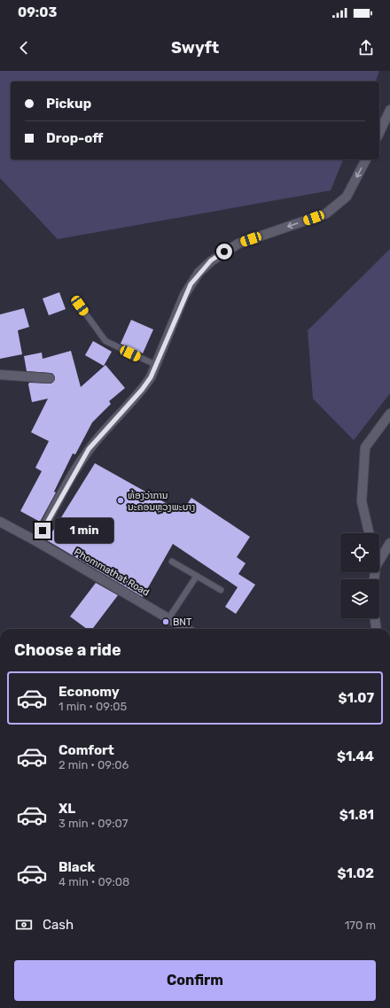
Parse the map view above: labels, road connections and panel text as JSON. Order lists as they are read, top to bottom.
{
  "streets": {
    "street": ["Phommathat Road"]
  },
  "places": ["ຫ້ອງວ່າການ ນະຄອນຫຼວງພະບາງ", "BNT"],
  "page": {
    "status": "09:03",
    "header": "Swyft",
    "banner": ["Pickup", "Drop-off"],
    "bubble": "1 min",
    "heading": "Choose a ride",
    "list": [
      {
        "name": "Economy",
        "note": "1 min · 09:05",
        "value": "$1.07"
      },
      {
        "name": "Comfort",
        "note": "2 min · 09:06",
        "value": "$1.44"
      },
      {
        "name": "XL",
        "note": "3 min · 09:07",
        "value": "$1.81"
      },
      {
        "name": "Black",
        "note": "4 min · 09:08",
        "value": "$1.02"
      }
    ],
    "pay": ["Cash", "170 m"],
    "buttons": "Confirm"
  }
}
